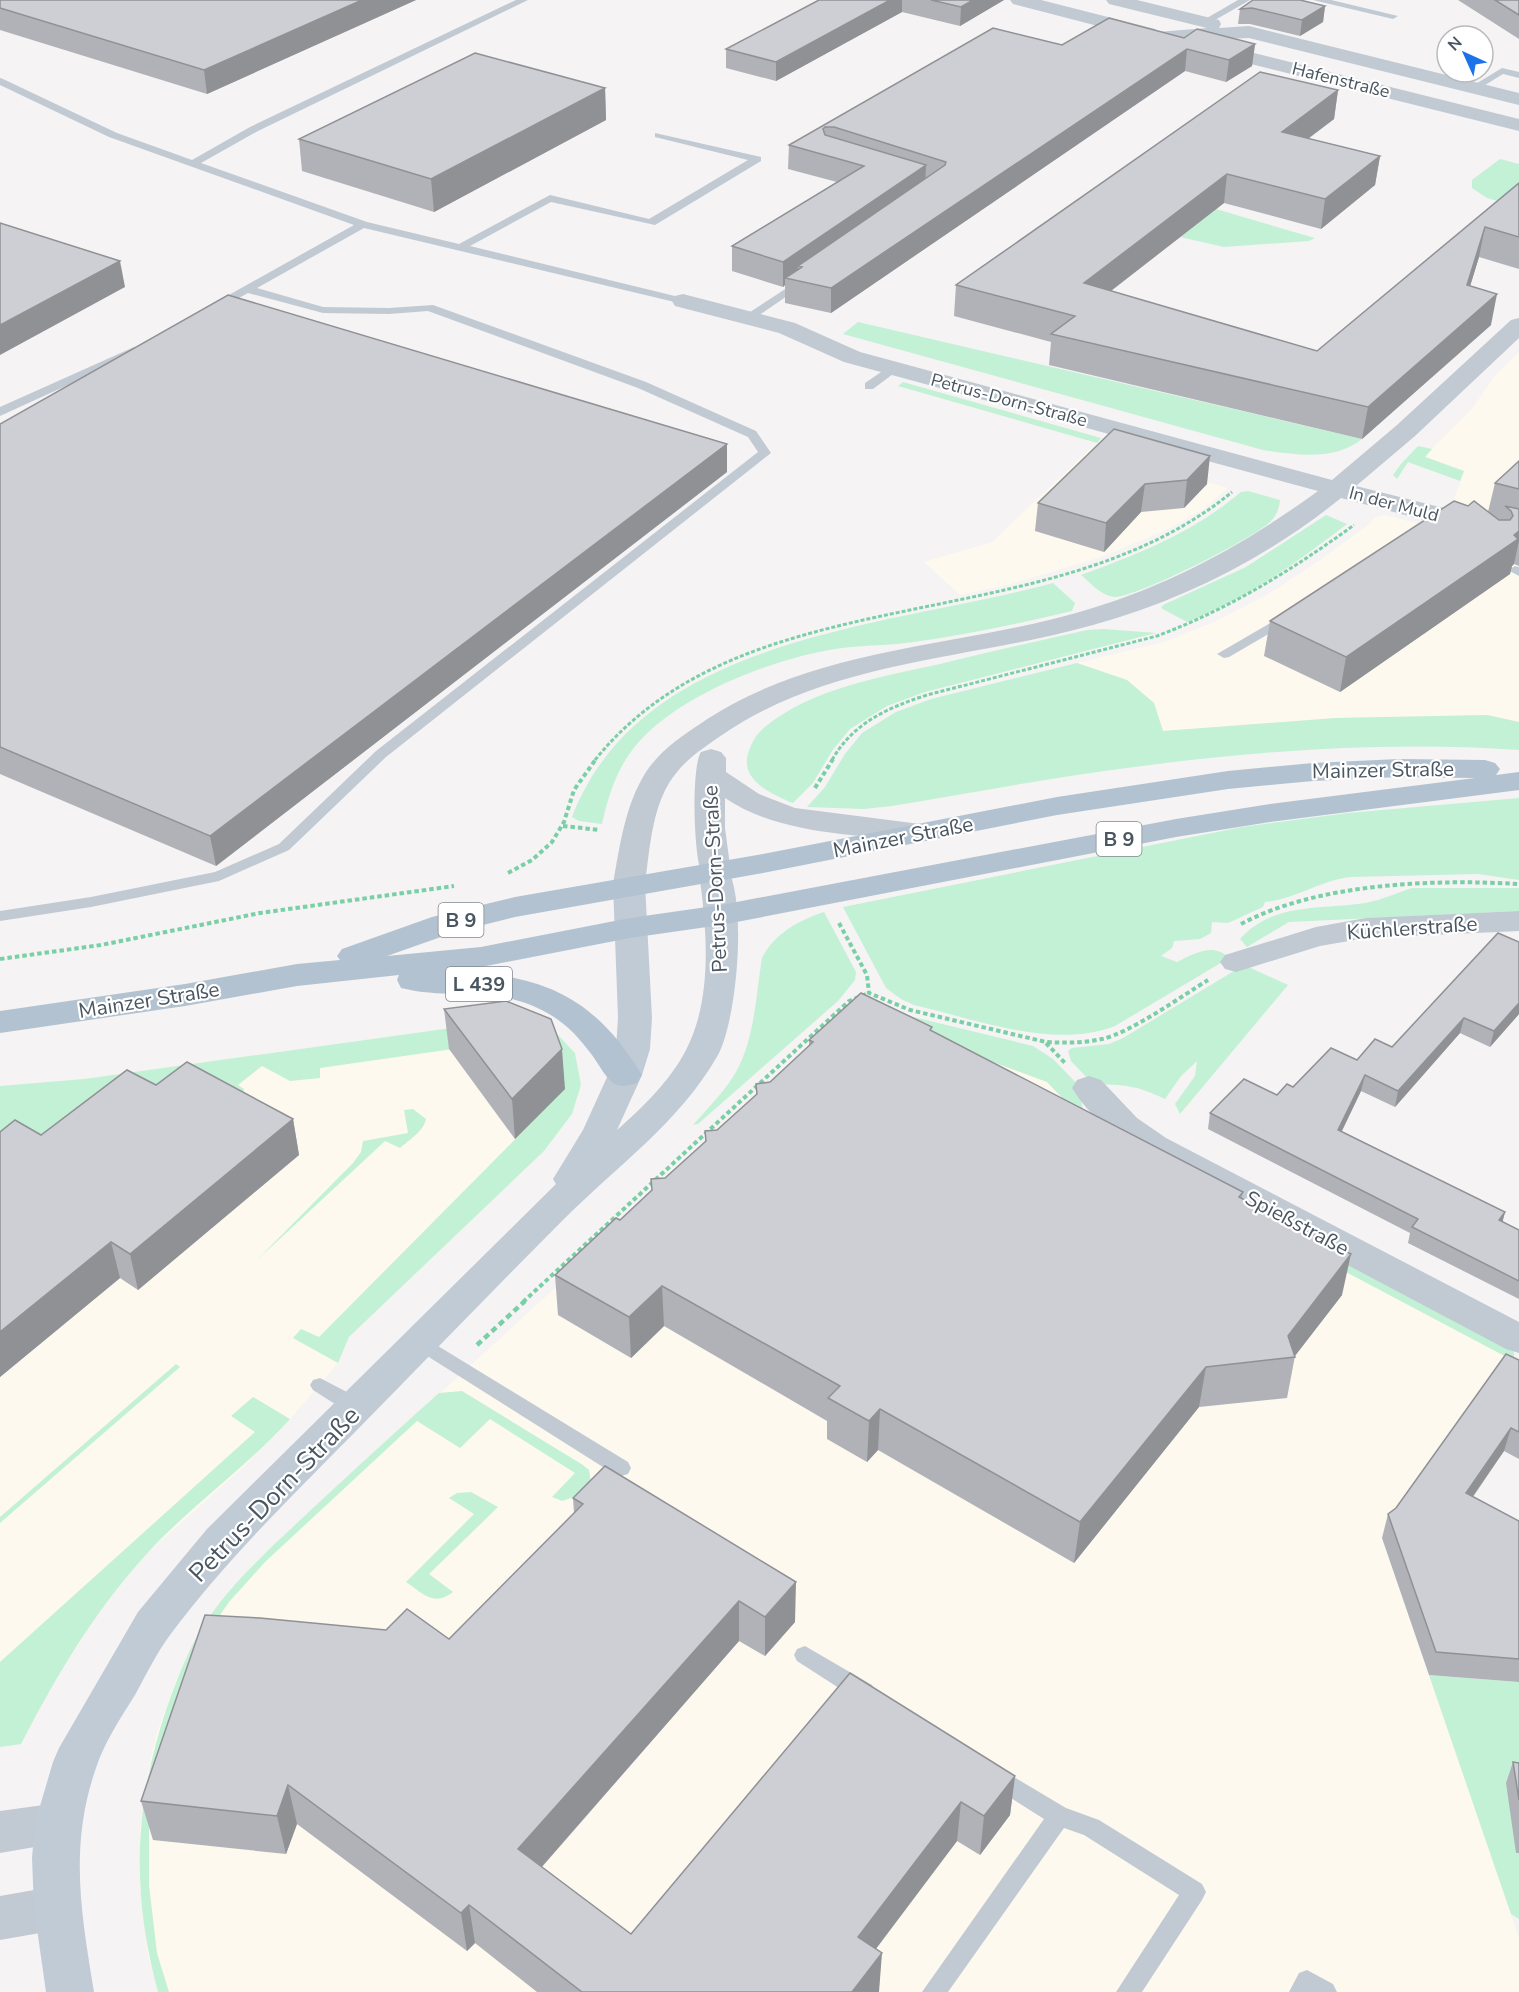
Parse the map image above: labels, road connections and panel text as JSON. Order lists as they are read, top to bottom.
{
  "streets": {
    "main road": [
      "Petrus-Dorn-Straße",
      "Mainzer Straße",
      "B 9",
      "L 439"
    ],
    "street": [
      "Hafenstraße",
      "In der Muld",
      "Küchlerstraße",
      "Spießstraße"
    ]
  },
  "crossings": [
    ["Petrus-Dorn-Straße", "In der Muld"],
    ["Petrus-Dorn-Straße", "Mainzer Straße"],
    ["Petrus-Dorn-Straße", "L 439"],
    ["Mainzer Straße", "L 439"]
  ],
  "north": "top left"
}
